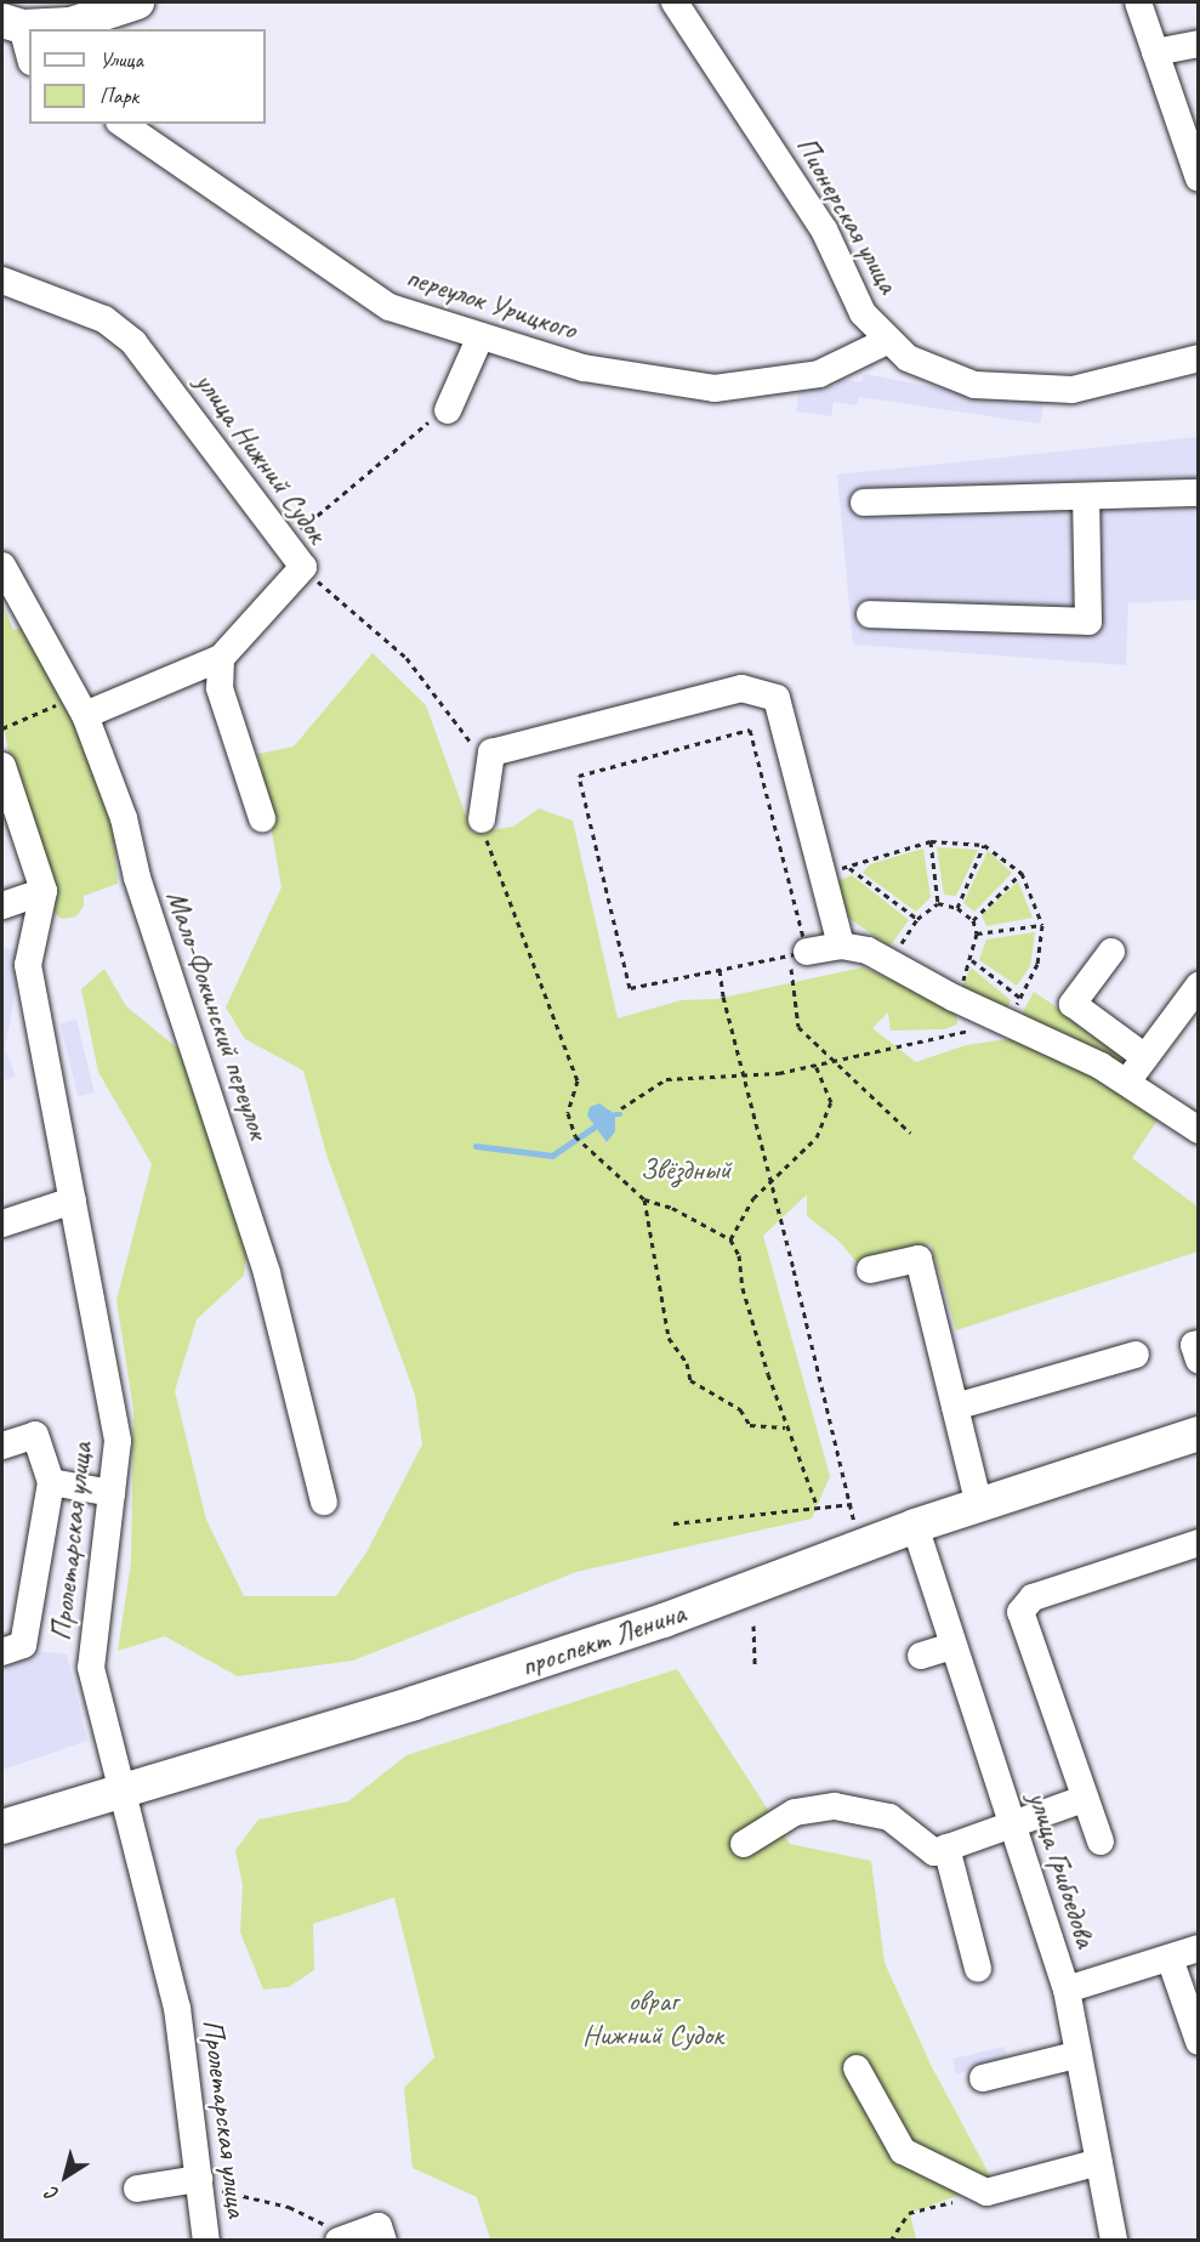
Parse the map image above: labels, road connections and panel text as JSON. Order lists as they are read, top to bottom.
{
  "streets": {
    "main road": ["проспект Ленина"],
    "street": [
      "Пионерская улица",
      "переулок Урицкого",
      "улица Нижний Судок",
      "Мало-Фокинский переулок",
      "Пролетарская улица",
      "улица Грибоедова"
    ]
  },
  "crossings": [
    ["Пионерская улица", "переулок Урицкого"],
    ["Пролетарская улица", "проспект Ленина"],
    ["проспект Ленина", "улица Грибоедова"]
  ],
  "parks": ["Звёздный", "овраг Нижний Судок"],
  "legend": ["Улица", "Парк"],
  "north": "bottom left"
}
